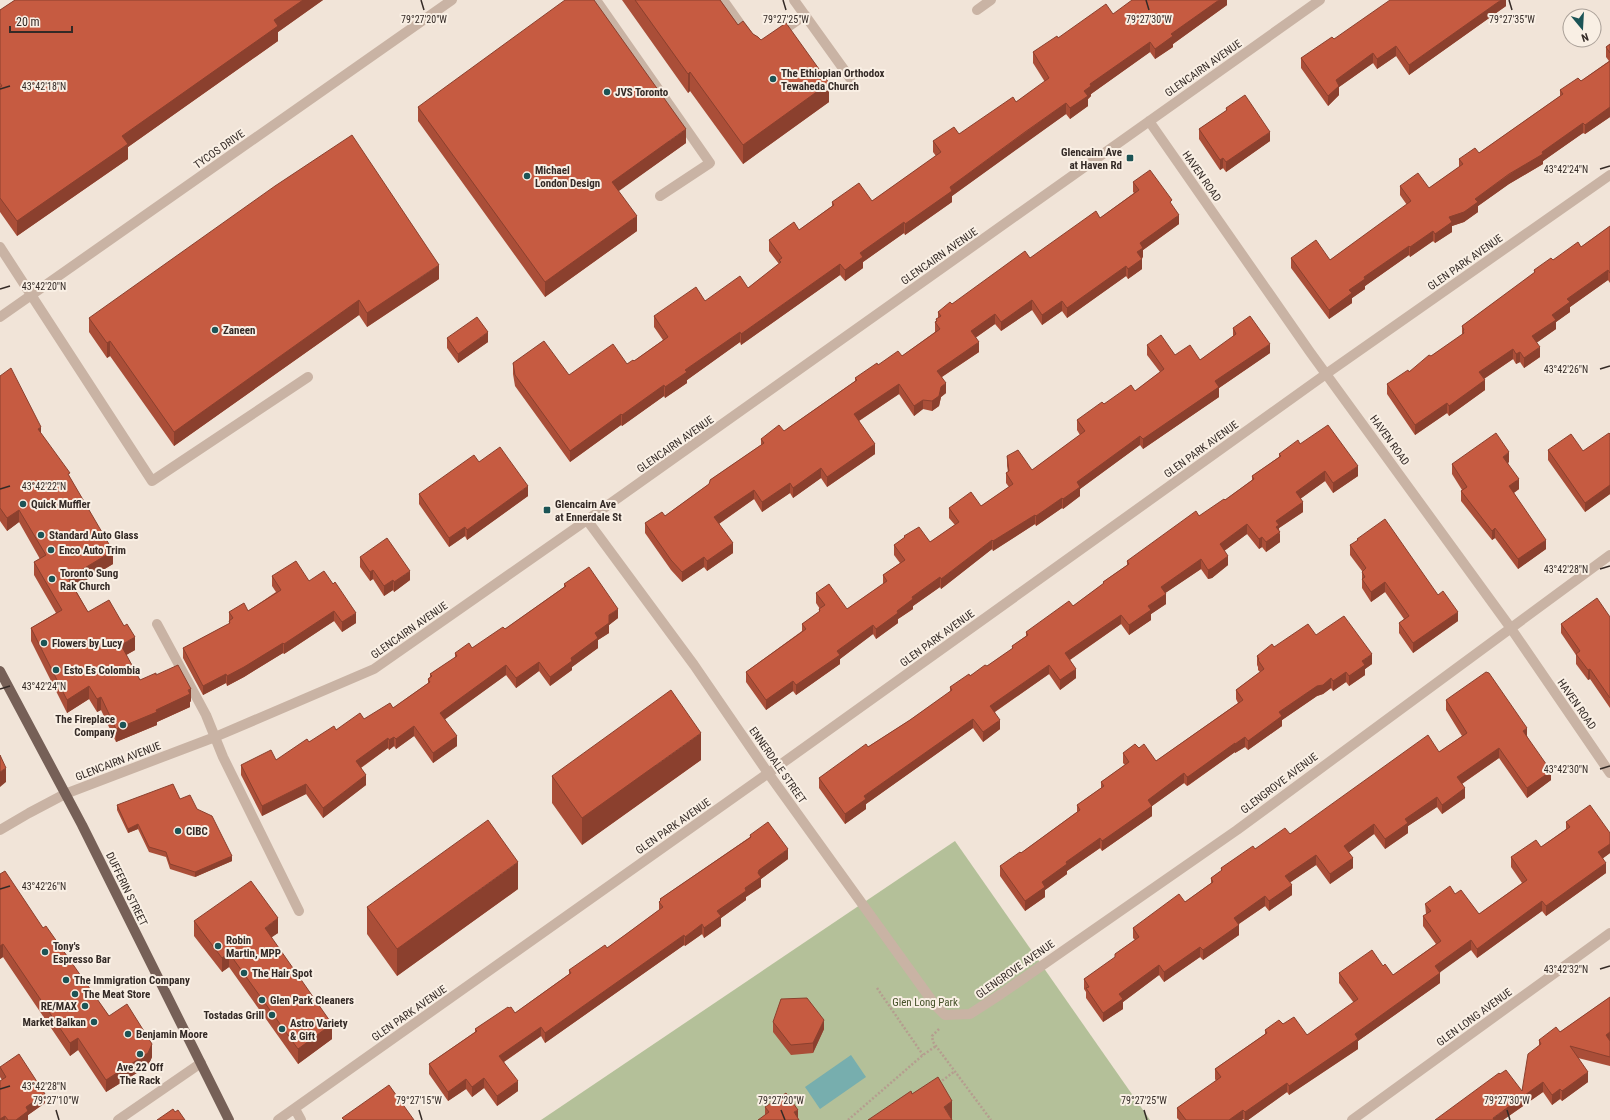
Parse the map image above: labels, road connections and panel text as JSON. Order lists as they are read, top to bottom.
{
  "streets": {
    "main road": ["DUFFERIN STREET"],
    "street": [
      "GLENCAIRN AVENUE",
      "TYCOS DRIVE",
      "HAVEN ROAD",
      "GLEN PARK AVENUE",
      "ENNERDALE STREET",
      "GLENGROVE AVENUE",
      "GLEN LONG AVENUE"
    ]
  },
  "crossings": [
    ["GLENCAIRN AVENUE", "HAVEN ROAD"],
    ["GLENCAIRN AVENUE", "ENNERDALE STREET"],
    ["GLENCAIRN AVENUE", "DUFFERIN STREET"],
    ["HAVEN ROAD", "GLEN PARK AVENUE"],
    ["HAVEN ROAD", "GLENGROVE AVENUE"],
    ["GLEN PARK AVENUE", "ENNERDALE STREET"],
    ["ENNERDALE STREET", "GLENGROVE AVENUE"]
  ],
  "parks": ["Glen Long Park"],
  "places": {
    "other": [
      "The Ethiopian Orthodox Tewaheda Church",
      "JVS Toronto",
      "Michael London Design",
      "Zaneen",
      "Quick Muffler",
      "Standard Auto Glass",
      "Enco Auto Trim",
      "Toronto Sung Rak Church",
      "Flowers by Lucy",
      "Esto Es Colombia",
      "The Fireplace Company",
      "CIBC",
      "Robin Martin, MPP",
      "Tony's Espresso Bar",
      "The Hair Spot",
      "The Immigration Company",
      "The Meat Store",
      "Glen Park Cleaners",
      "RE/MAX",
      "Tostadas Grill",
      "Market Balkan",
      "Astro Variety & Gift",
      "Benjamin Moore",
      "Ave 22 Off The Rack"
    ],
    "transit": ["Glencairn Ave at Haven Rd", "Glencairn Ave at Ennerdale St"]
  },
  "scale_bar": "20 m",
  "north": "bottom",
  "coordinates": [
    "79°27'20\"W",
    "79°27'25\"W",
    "79°27'30\"W",
    "79°27'35\"W",
    "43°42'18\"N",
    "43°42'24\"N",
    "43°42'20\"N",
    "43°42'26\"N",
    "43°42'22\"N",
    "43°42'28\"N",
    "43°42'30\"N",
    "43°42'32\"N",
    "79°27'10\"W",
    "79°27'15\"W"
  ]
}
